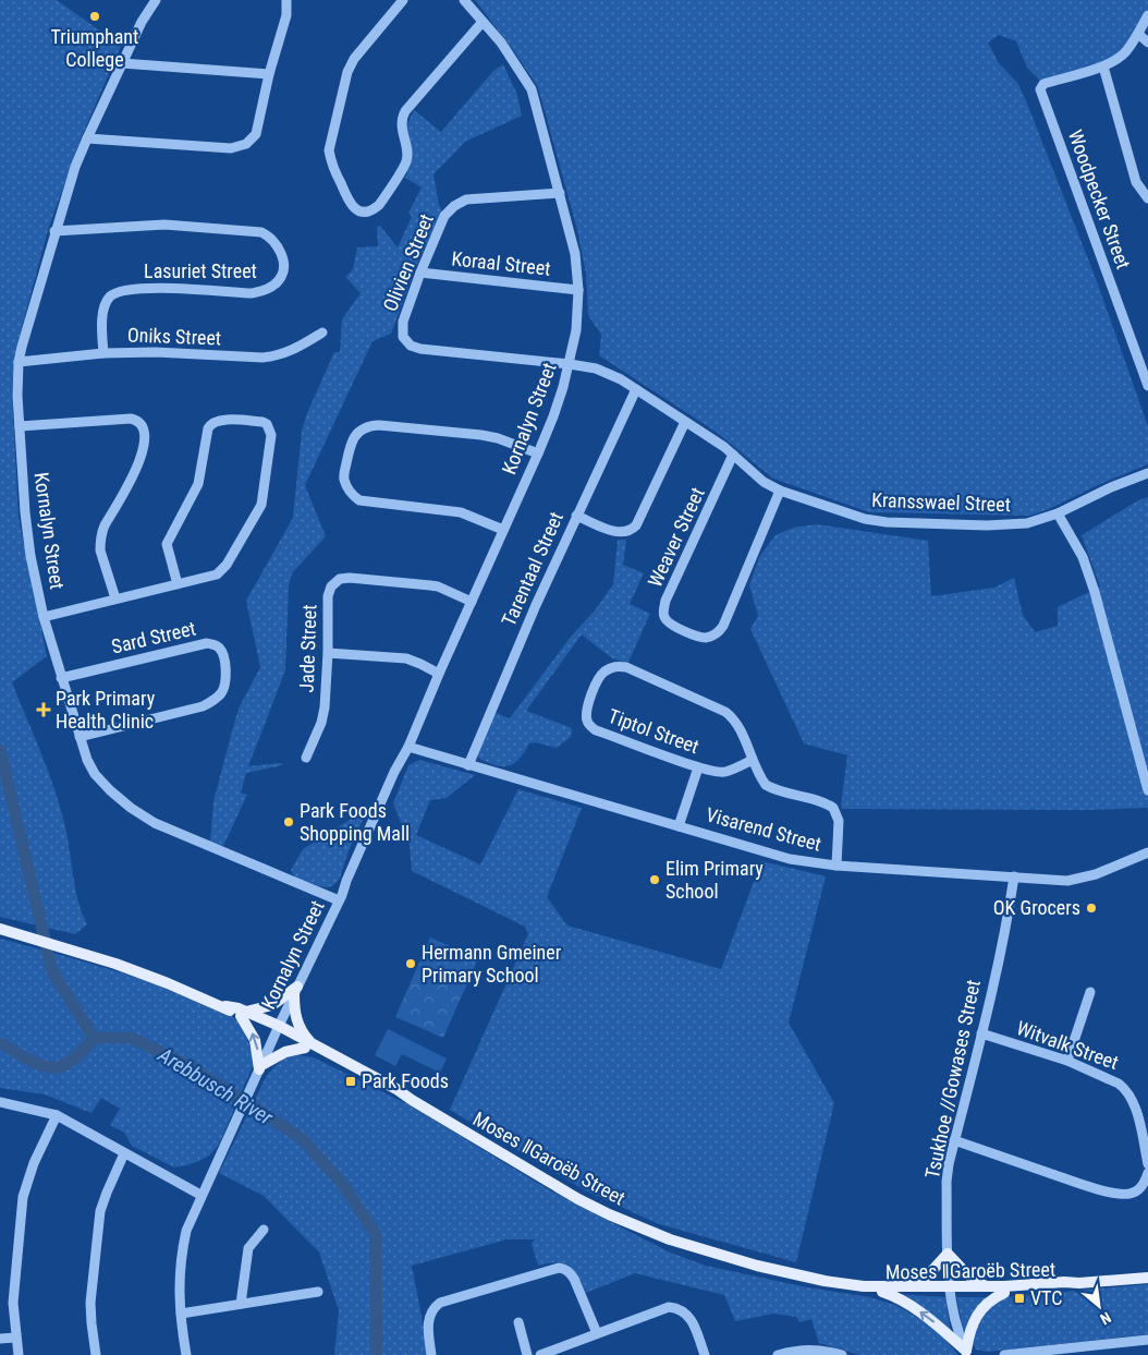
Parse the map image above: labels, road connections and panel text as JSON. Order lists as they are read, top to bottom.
{
  "streets": {
    "main road": ["Moses ǁGaroëb Street"],
    "street": [
      "Woodpecker Street",
      "Olivien Street",
      "Koraal Street",
      "Lasuriet Street",
      "Oniks Street",
      "Kornalyn Street",
      "Kransswael Street",
      "Weaver Street",
      "Tarentaal Street",
      "Sard Street",
      "Jade Street",
      "Tiptol Street",
      "Visarend Street",
      "Witvalk Street",
      "Tsukhoe //Gowases Street"
    ]
  },
  "crossings": [
    ["Olivien Street", "Koraal Street"],
    ["Olivien Street", "Kornalyn Street"],
    ["Olivien Street", "Kransswael Street"],
    ["Koraal Street", "Kornalyn Street"],
    ["Lasuriet Street", "Oniks Street"],
    ["Lasuriet Street", "Kornalyn Street"],
    ["Oniks Street", "Kornalyn Street"],
    ["Kornalyn Street", "Kransswael Street"],
    ["Kornalyn Street", "Sard Street"],
    ["Kornalyn Street", "Jade Street"],
    ["Kornalyn Street", "Visarend Street"],
    ["Kornalyn Street", "Moses ǁGaroëb Street"],
    ["Kransswael Street", "Weaver Street"],
    ["Kransswael Street", "Tarentaal Street"],
    ["Tarentaal Street", "Visarend Street"],
    ["Tiptol Street", "Visarend Street"],
    ["Visarend Street", "Tsukhoe //Gowases Street"],
    ["Witvalk Street", "Tsukhoe //Gowases Street"],
    ["Tsukhoe //Gowases Street", "Moses ǁGaroëb Street"]
  ],
  "water": ["Arebbusch River"],
  "places": {
    "other": [
      "Triumphant College",
      "Park Foods Shopping Mall",
      "Elim Primary School",
      "OK Grocers",
      "Hermann Gmeiner Primary School"
    ],
    "health": ["Park Primary Health Clinic"],
    "transit": ["Park Foods", "VTC"]
  },
  "north": "bottom right"
}
